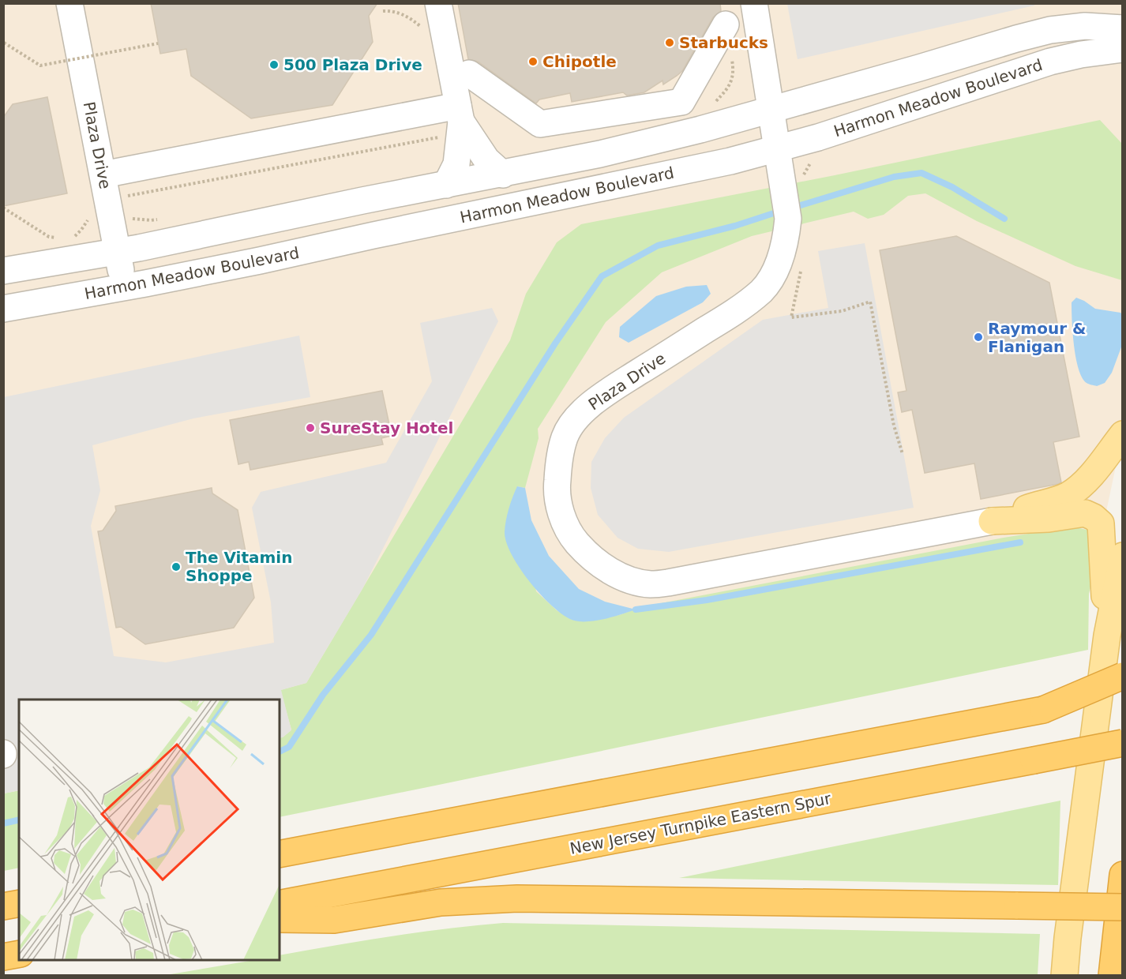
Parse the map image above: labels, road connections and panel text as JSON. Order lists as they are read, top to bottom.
{
  "streets": {
    "highway": ["New Jersey Turnpike Eastern Spur"],
    "street": ["Harmon Meadow Boulevard", "Plaza Drive"]
  },
  "crossings": [
    ["Harmon Meadow Boulevard", "Plaza Drive"]
  ],
  "places": [
    "Starbucks",
    "Chipotle",
    "500 Plaza Drive",
    "Raymour & Flanigan",
    "SureStay Hotel",
    "The Vitamin Shoppe"
  ]
}
